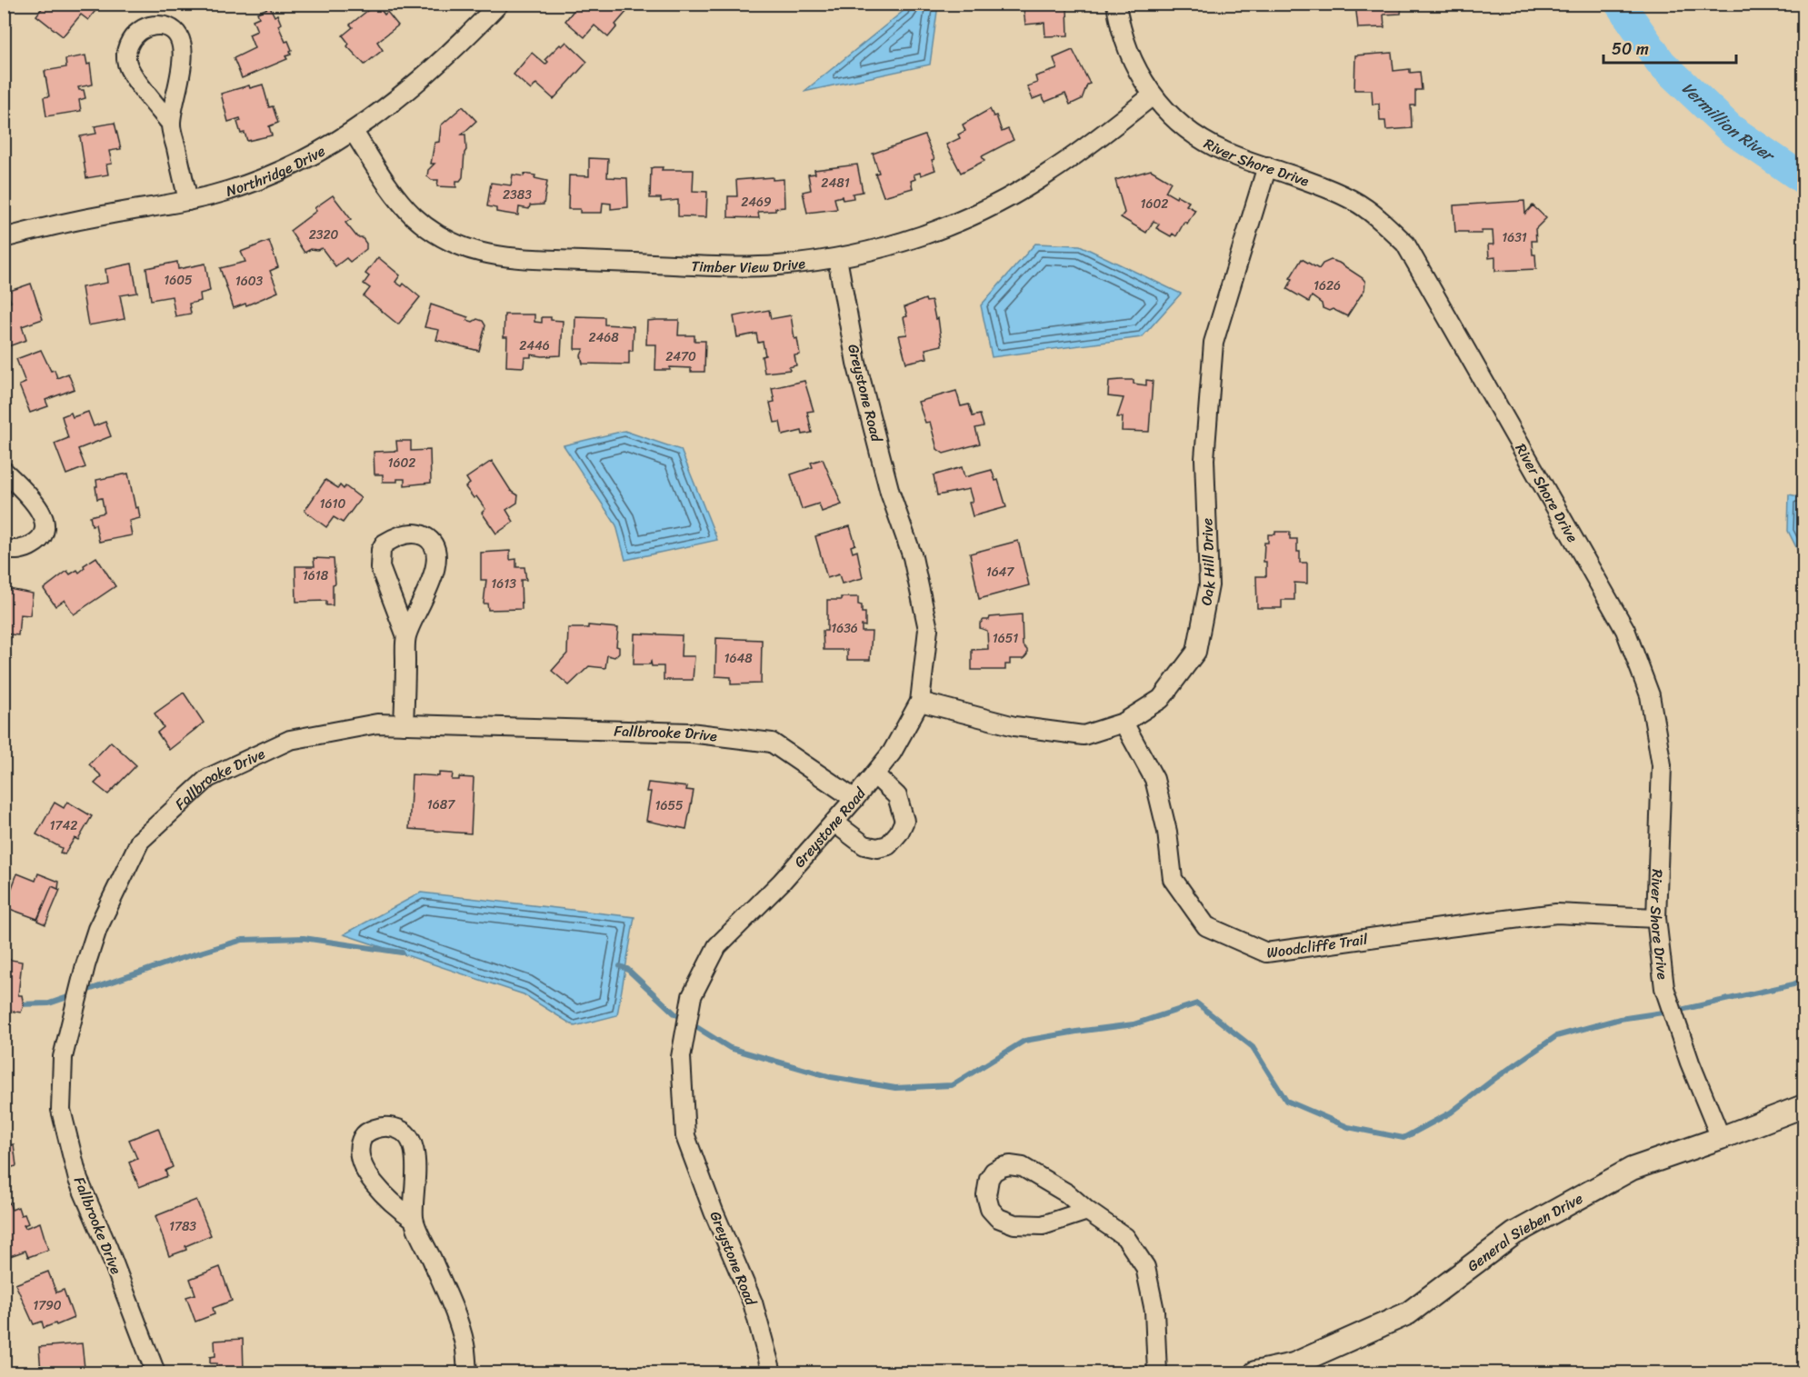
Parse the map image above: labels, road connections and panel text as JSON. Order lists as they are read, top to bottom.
{
  "streets": {
    "street": [
      "River Shore Drive",
      "Northridge Drive",
      "Timber View Drive",
      "Greystone Road",
      "Oak Hill Drive",
      "Fallbrooke Drive",
      "Woodcliffe Trail",
      "General Sieben Drive"
    ]
  },
  "crossings": [
    ["River Shore Drive", "Timber View Drive"],
    ["River Shore Drive", "Oak Hill Drive"],
    ["River Shore Drive", "Woodcliffe Trail"],
    ["River Shore Drive", "General Sieben Drive"],
    ["Northridge Drive", "Timber View Drive"],
    ["Timber View Drive", "Greystone Road"],
    ["Greystone Road", "Oak Hill Drive"],
    ["Greystone Road", "Fallbrooke Drive"],
    ["Oak Hill Drive", "Woodcliffe Trail"]
  ],
  "water": ["Vermillion River"],
  "house_numbers": [
    "2481",
    "2383",
    "2469",
    "1602",
    "2320",
    "1631",
    "1605",
    "1603",
    "1626",
    "2468",
    "2446",
    "2470",
    "1602",
    "1610",
    "1647",
    "1618",
    "1613",
    "1636",
    "1651",
    "1648",
    "1687",
    "1655",
    "1742",
    "1783",
    "1790"
  ],
  "scale_bar": "50 m"
}
